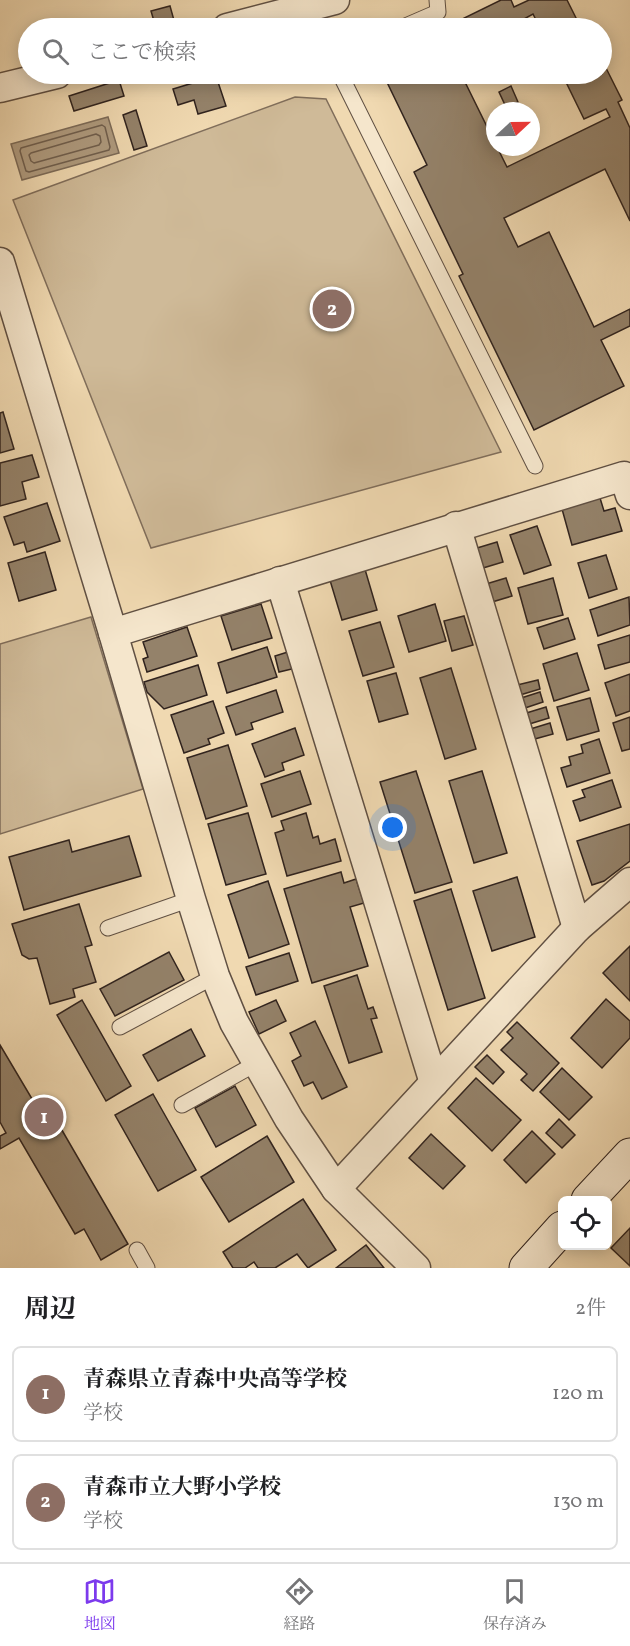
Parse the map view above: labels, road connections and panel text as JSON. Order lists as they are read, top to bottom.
{
  "north": "right",
  "page": {
    "search": "ここで検索",
    "pins": ["2", "1"],
    "heading": ["周辺", "2件"],
    "list": [
      {
        "mark": "1",
        "name": "青森県立青森中央高等学校",
        "note": "学校",
        "value": "120 m"
      },
      {
        "mark": "2",
        "name": "青森市立大野小学校",
        "note": "学校",
        "value": "130 m"
      }
    ],
    "nav": ["地図", "経路", "保存済み"]
  }
}
